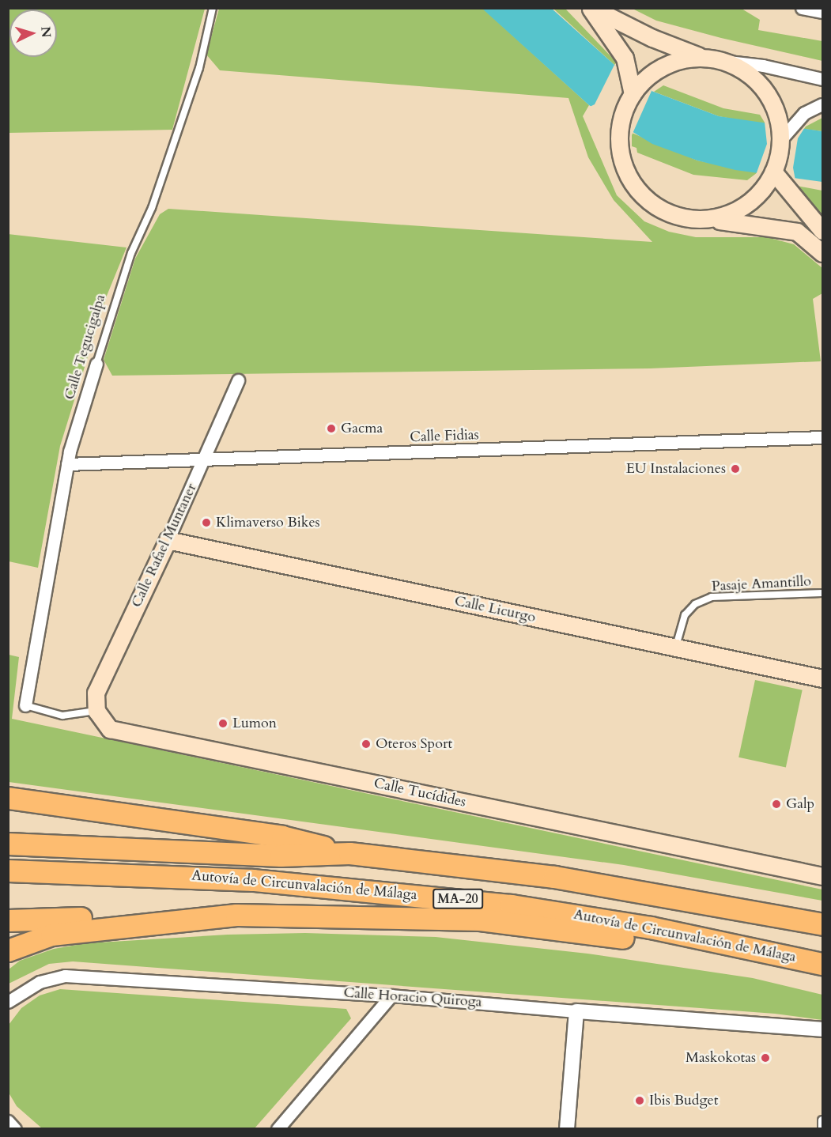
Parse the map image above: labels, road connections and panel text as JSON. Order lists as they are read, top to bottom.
{
  "streets": {
    "highway": ["Autovía de Circunvalación de Málaga", "MA-20"],
    "main road": ["Calle Rafael Muntaner", "Calle Licurgo", "Calle Tucídides"],
    "street": ["Calle Tegucigalpa", "Calle Fidias", "Calle Horacio Quiroga"],
    "lane": ["Pasaje Amantillo"]
  },
  "crossings": [
    ["Calle Tegucigalpa", "Calle Fidias"],
    ["Calle Fidias", "Calle Rafael Muntaner"],
    ["Calle Rafael Muntaner", "Calle Licurgo"],
    ["Calle Rafael Muntaner", "Calle Tucídides"],
    ["Pasaje Amantillo", "Calle Licurgo"]
  ],
  "places": [
    "Gacma",
    "EU Instalaciones",
    "Klimaverso Bikes",
    "Lumon",
    "Oteros Sport",
    "Galp",
    "Maskokotas",
    "Ibis Budget"
  ],
  "north": "right"
}
